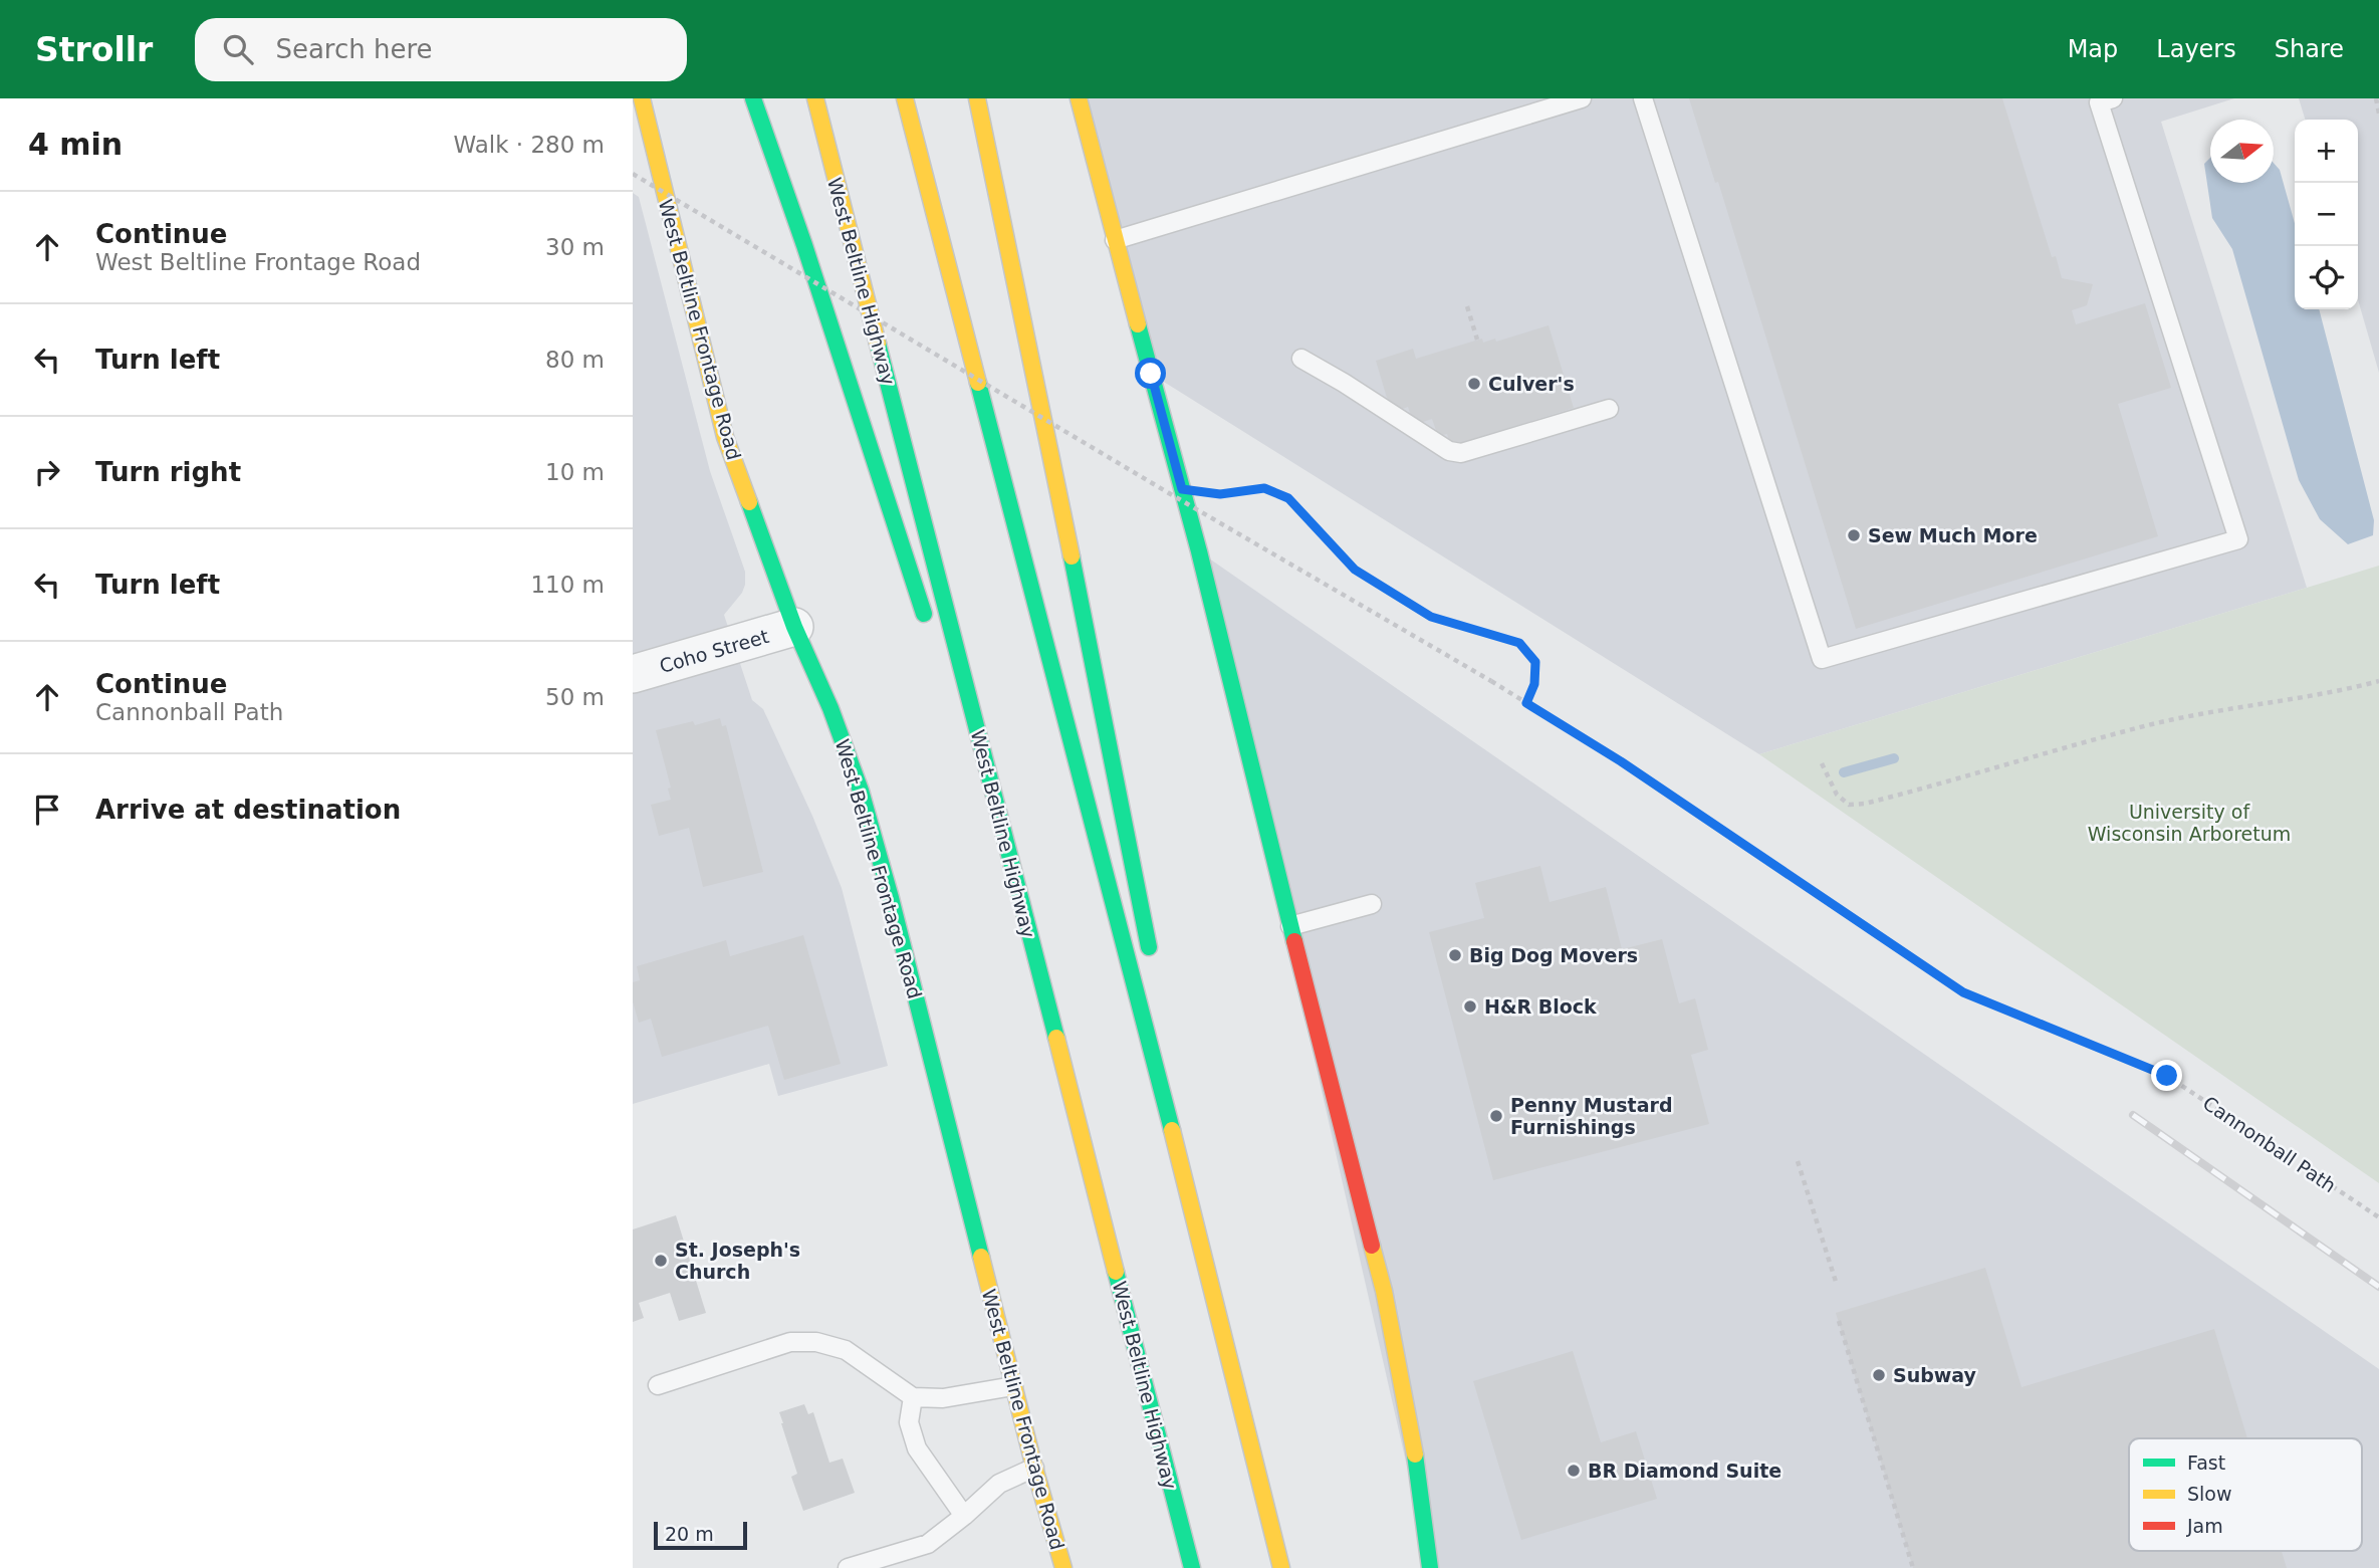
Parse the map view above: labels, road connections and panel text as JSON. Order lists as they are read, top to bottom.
{
  "streets": {
    "main road": ["West Beltline Highway", "West Beltline Frontage Road"],
    "street": ["Coho Street"],
    "path": ["Cannonball Path"]
  },
  "crossings": [
    ["West Beltline Frontage Road", "Coho Street"]
  ],
  "parks": ["University of Wisconsin Arboretum"],
  "places": [
    "Culver's",
    "Sew Much More",
    "Big Dog Movers",
    "H&R Block",
    "Penny Mustard Furnishings",
    "St. Joseph's Church",
    "Subway",
    "BR Diamond Suite"
  ],
  "legend": ["Fast", "Slow", "Jam"],
  "scale_bar": "20 m",
  "north": "right",
  "page": {
    "header": "Strollr",
    "search": "Search here",
    "nav": ["Map", "Layers", "Share"],
    "heading": ["4 min", "Walk · 280 m"],
    "map_buttons": ["+", "−"],
    "list": [
      ["Continue", "West Beltline Frontage Road", "30 m"],
      ["Turn left", "80 m"],
      ["Turn right", "10 m"],
      ["Turn left", "110 m"],
      ["Continue", "Cannonball Path", "50 m"],
      "Arrive at destination"
    ],
    "scale": "20 m"
  }
}
